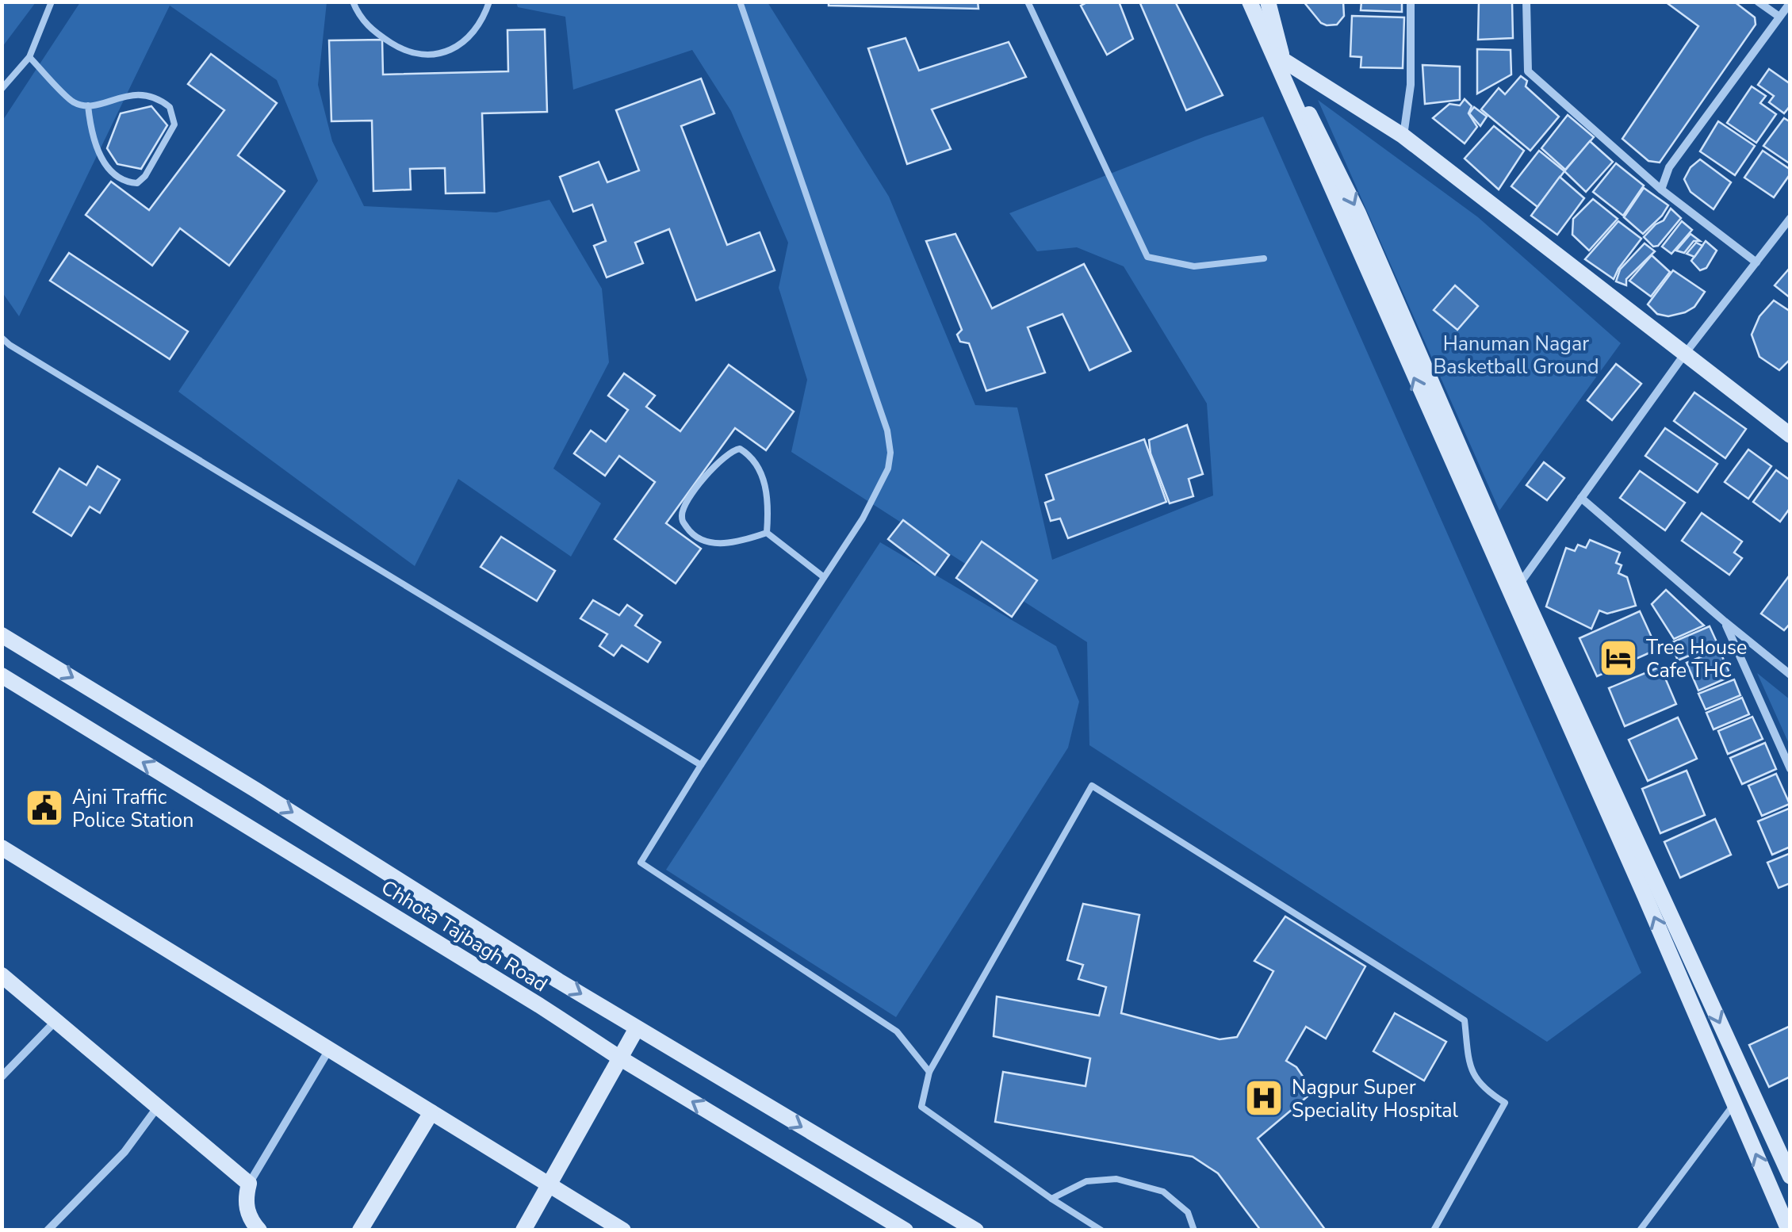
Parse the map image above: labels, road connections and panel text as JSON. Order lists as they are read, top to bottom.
{
  "streets": {
    "main road": ["Chhota Tajbagh Road"]
  },
  "parks": ["Hanuman Nagar Basketball Ground"],
  "places": {
    "hotel": ["Tree House Cafe THC"],
    "public building": ["Ajni Traffic Police Station"],
    "hospital": ["Nagpur Super Speciality Hospital"]
  }
}
